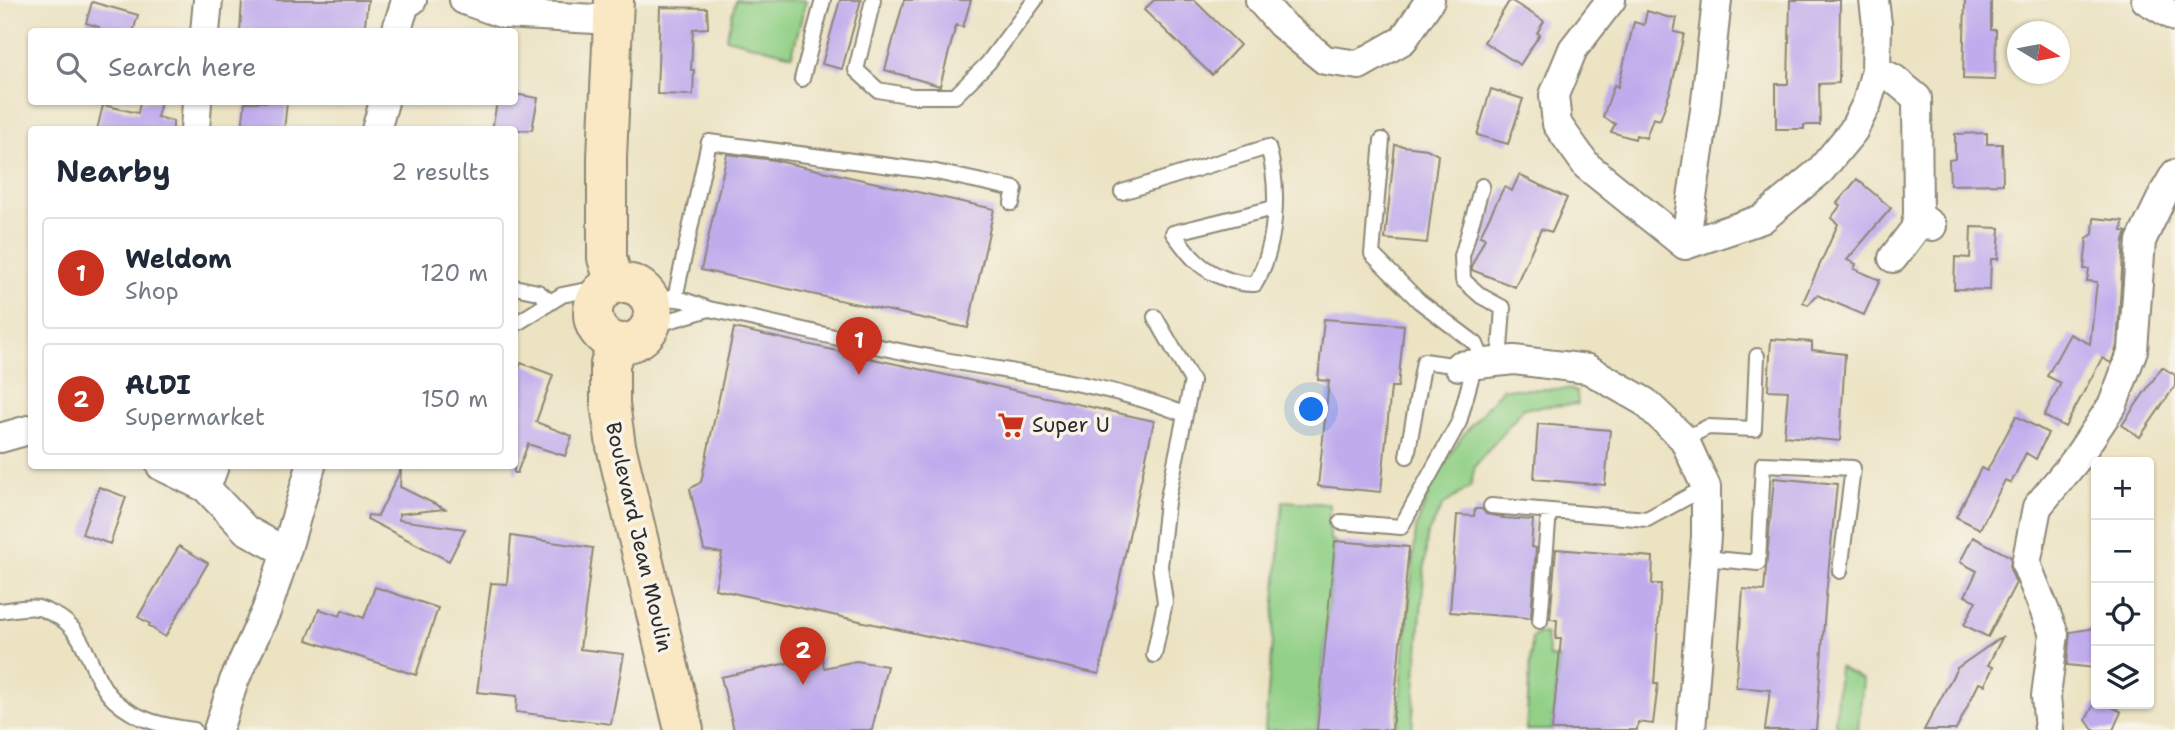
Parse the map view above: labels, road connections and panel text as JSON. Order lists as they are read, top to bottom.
{
  "streets": {
    "street": ["Boulevard Jean Moulin"]
  },
  "places": {
    "supermarket": ["Super U"]
  },
  "north": "right",
  "page": {
    "search": "Search here",
    "heading": ["Nearby", "2 results"],
    "list": [
      {
        "mark": "1",
        "name": "Weldom",
        "note": "Shop",
        "value": "120 m"
      },
      {
        "mark": "2",
        "name": "ALDI",
        "note": "Supermarket",
        "value": "150 m"
      }
    ],
    "pins": ["1", "2"],
    "map_buttons": ["+", "−"]
  }
}
